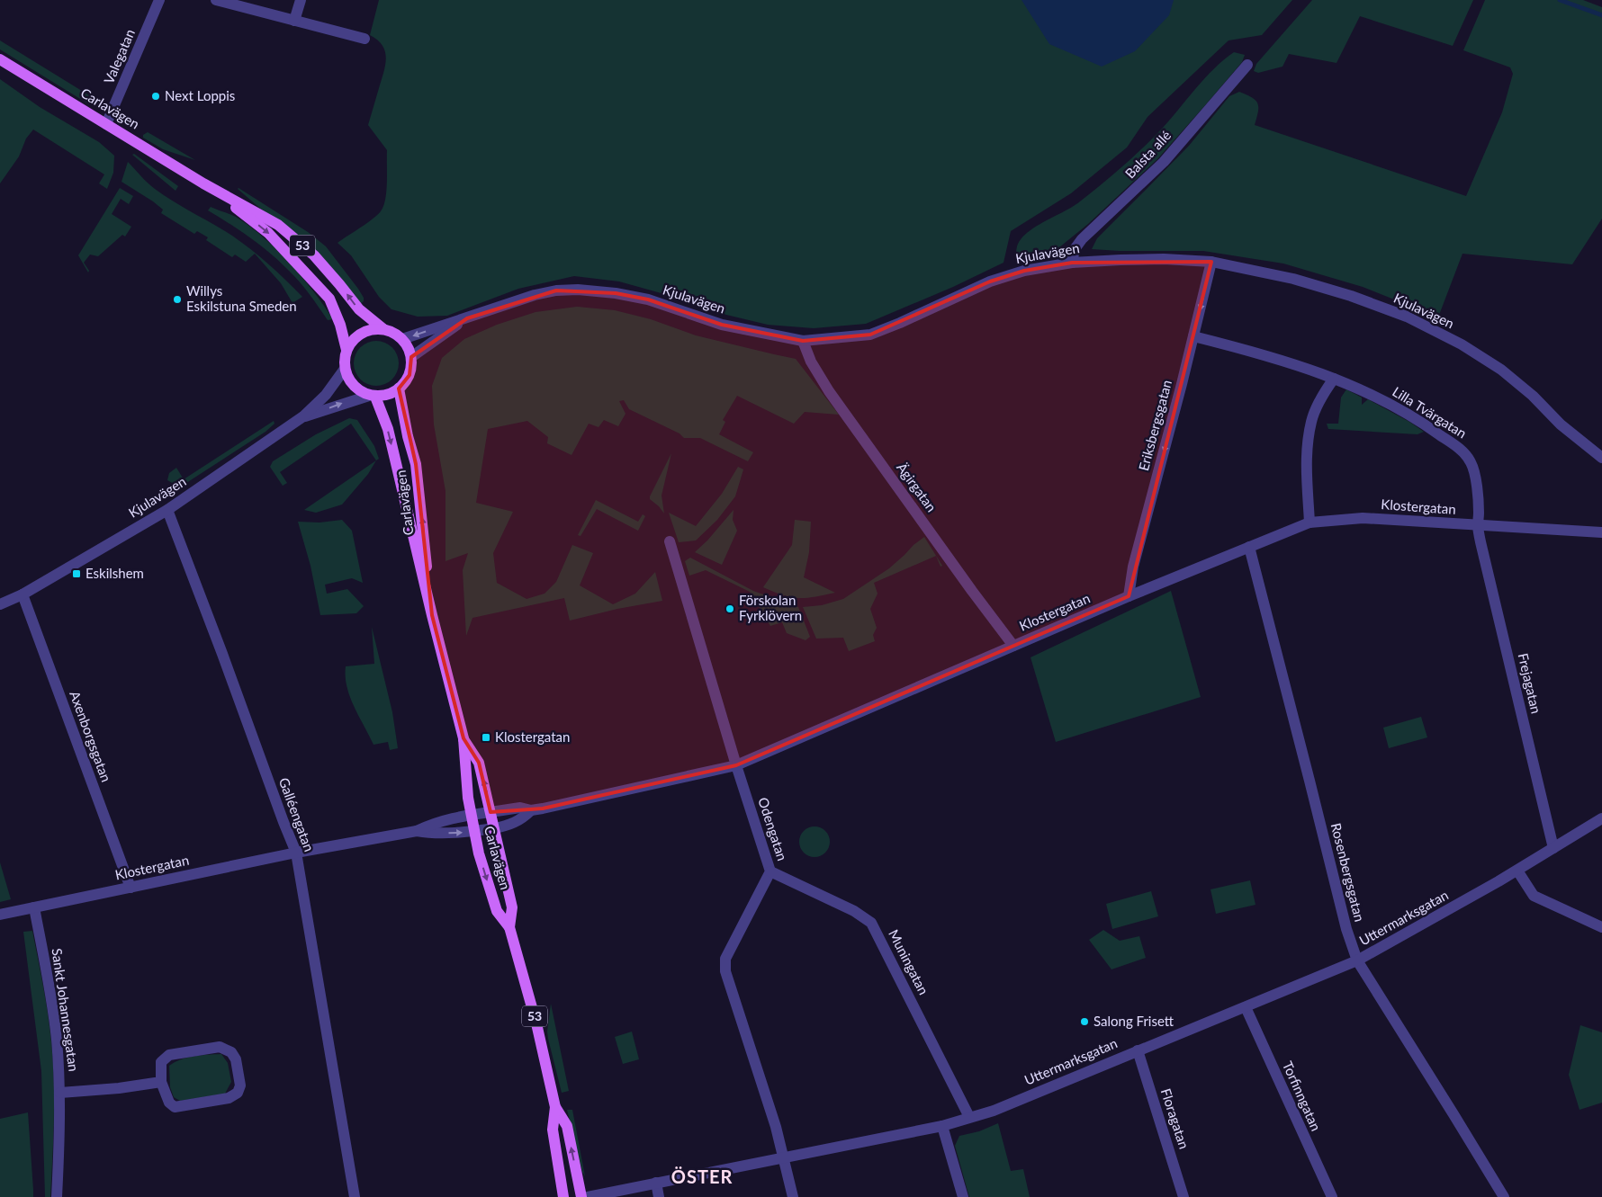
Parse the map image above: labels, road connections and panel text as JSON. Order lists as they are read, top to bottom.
{
  "streets": {
    "main road": ["Carlavägen", "53"],
    "street": [
      "Valegatan",
      "Balsta allé",
      "Kjulavägen",
      "Lilla Tvärgatan",
      "Eriksbergsgatan",
      "Ägirgatan",
      "Klostergatan",
      "Frejagatan",
      "Axenborgsgatan",
      "Galléengatan",
      "Odengatan",
      "Rosenbergsgatan",
      "Uttermarksgatan",
      "Muningatan",
      "Sankt Johannesgatan",
      "Torfinngatan",
      "Floragatan"
    ]
  },
  "crossings": [
    ["Valegatan", "Carlavägen"],
    ["Carlavägen", "53"],
    ["Carlavägen", "Kjulavägen"],
    ["Carlavägen", "Klostergatan"],
    ["Balsta allé", "Kjulavägen"],
    ["53", "Kjulavägen"],
    ["Kjulavägen", "Eriksbergsgatan"],
    ["Kjulavägen", "Ägirgatan"],
    ["Kjulavägen", "Axenborgsgatan"],
    ["Kjulavägen", "Galléengatan"],
    ["Lilla Tvärgatan", "Eriksbergsgatan"],
    ["Lilla Tvärgatan", "Klostergatan"],
    ["Lilla Tvärgatan", "Frejagatan"],
    ["Eriksbergsgatan", "Klostergatan"],
    ["Ägirgatan", "Klostergatan"],
    ["Klostergatan", "Frejagatan"],
    ["Klostergatan", "Axenborgsgatan"],
    ["Klostergatan", "Galléengatan"],
    ["Klostergatan", "Odengatan"],
    ["Klostergatan", "Rosenbergsgatan"],
    ["Klostergatan", "Sankt Johannesgatan"],
    ["Frejagatan", "Uttermarksgatan"],
    ["Odengatan", "Uttermarksgatan"],
    ["Odengatan", "Muningatan"],
    ["Rosenbergsgatan", "Uttermarksgatan"],
    ["Uttermarksgatan", "Muningatan"],
    ["Uttermarksgatan", "Torfinngatan"],
    ["Uttermarksgatan", "Floragatan"]
  ],
  "one_way": ["Eriksbergsgatan"],
  "districts": ["ÖSTER"],
  "places": {
    "other": [
      "Next Loppis",
      "Willys Eskilstuna Smeden",
      "Förskolan Fyrklövern",
      "Salong Frisett"
    ],
    "transit": ["Eskilshem", "Klostergatan"]
  }
}
